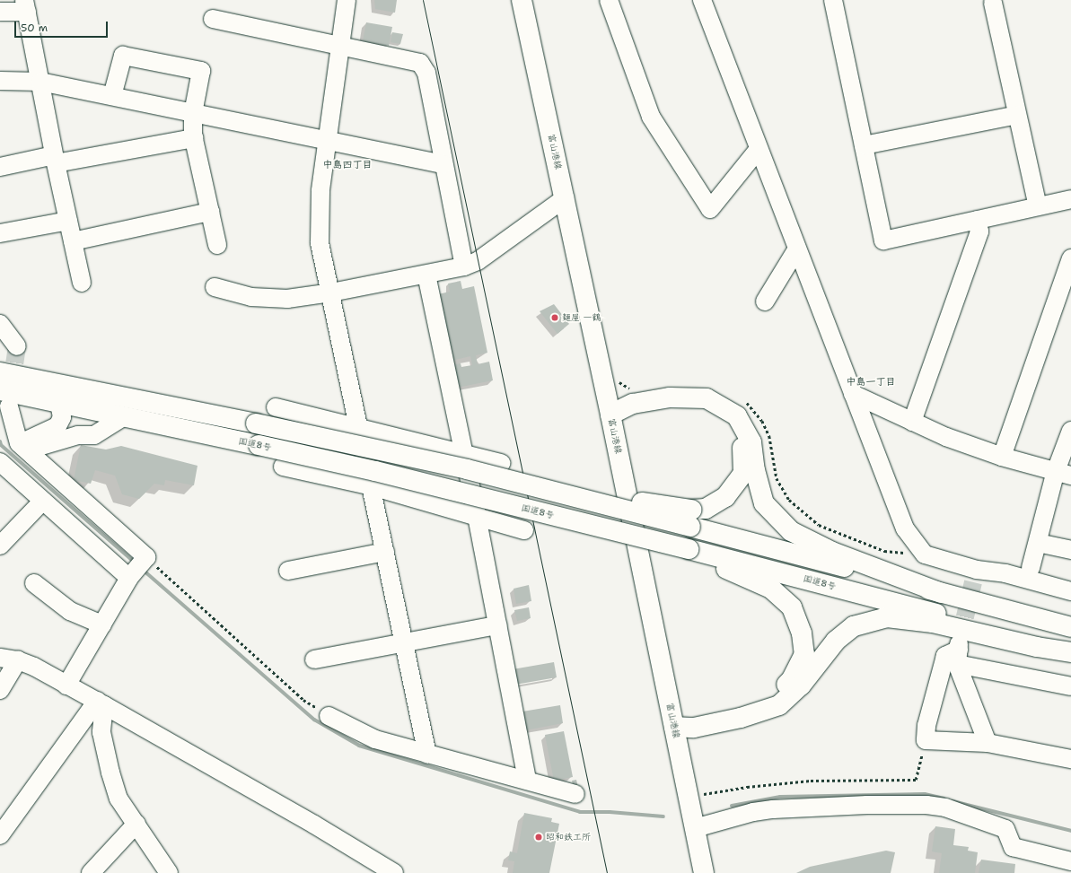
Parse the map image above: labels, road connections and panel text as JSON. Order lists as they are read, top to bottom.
{
  "streets": {
    "main road": ["富山港線", "国道8号"]
  },
  "districts": ["中島四丁目", "中島一丁目"],
  "places": ["麺屋 一鶴", "昭和鉄工所"],
  "scale_bar": "50 m"
}
